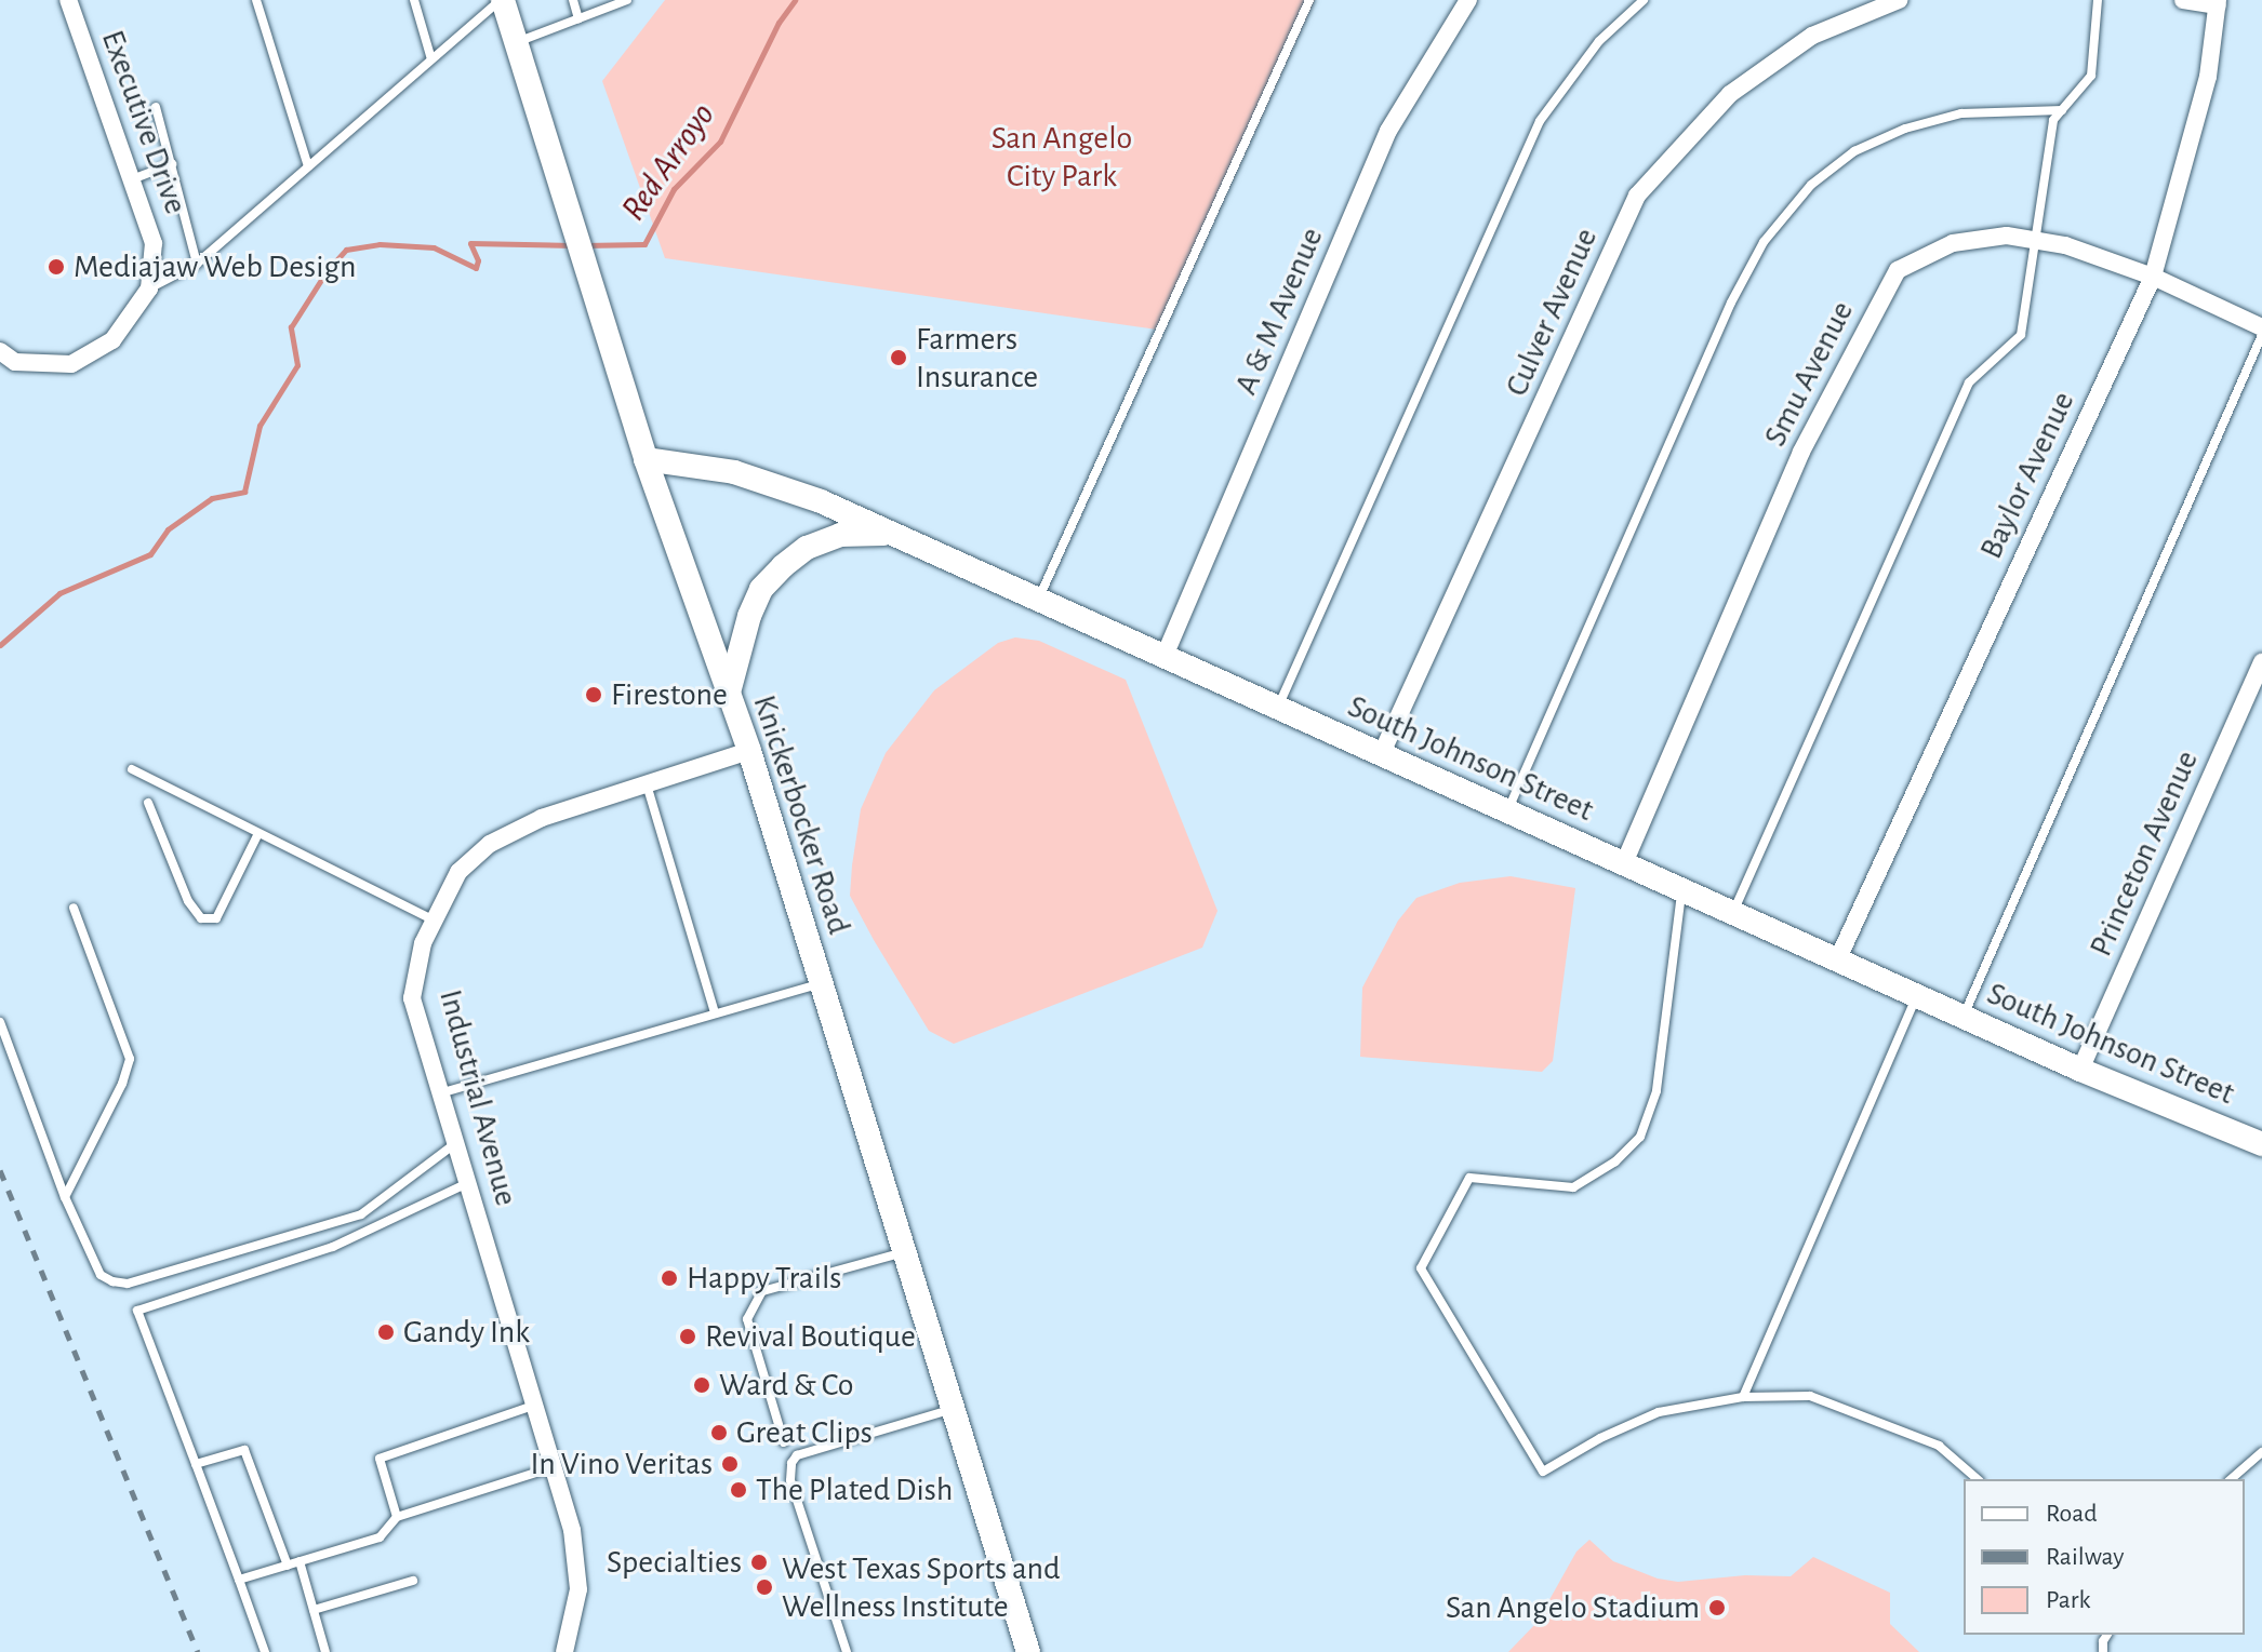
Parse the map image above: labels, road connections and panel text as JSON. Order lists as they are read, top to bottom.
{
  "streets": {
    "main road": ["South Johnson Street", "Knickerbocker Road"],
    "street": [
      "Executive Drive",
      "A & M Avenue",
      "Culver Avenue",
      "Smu Avenue",
      "Baylor Avenue",
      "Princeton Avenue",
      "Industrial Avenue"
    ]
  },
  "crossings": [
    ["A & M Avenue", "South Johnson Street"],
    ["Culver Avenue", "South Johnson Street"],
    ["Smu Avenue", "Baylor Avenue"],
    ["Smu Avenue", "South Johnson Street"],
    ["Baylor Avenue", "South Johnson Street"],
    ["South Johnson Street", "Knickerbocker Road"],
    ["South Johnson Street", "Princeton Avenue"],
    ["Knickerbocker Road", "Industrial Avenue"]
  ],
  "water": ["Red Arroyo"],
  "parks": ["San Angelo City Park"],
  "places": [
    "Mediajaw Web Design",
    "Farmers Insurance",
    "Firestone",
    "Happy Trails",
    "Gandy Ink",
    "Revival Boutique",
    "Ward & Co",
    "Great Clips",
    "In Vino Veritas",
    "The Plated Dish",
    "Specialties",
    "West Texas Sports and Wellness Institute",
    "San Angelo Stadium"
  ],
  "legend": ["Road", "Railway", "Park"]
}
